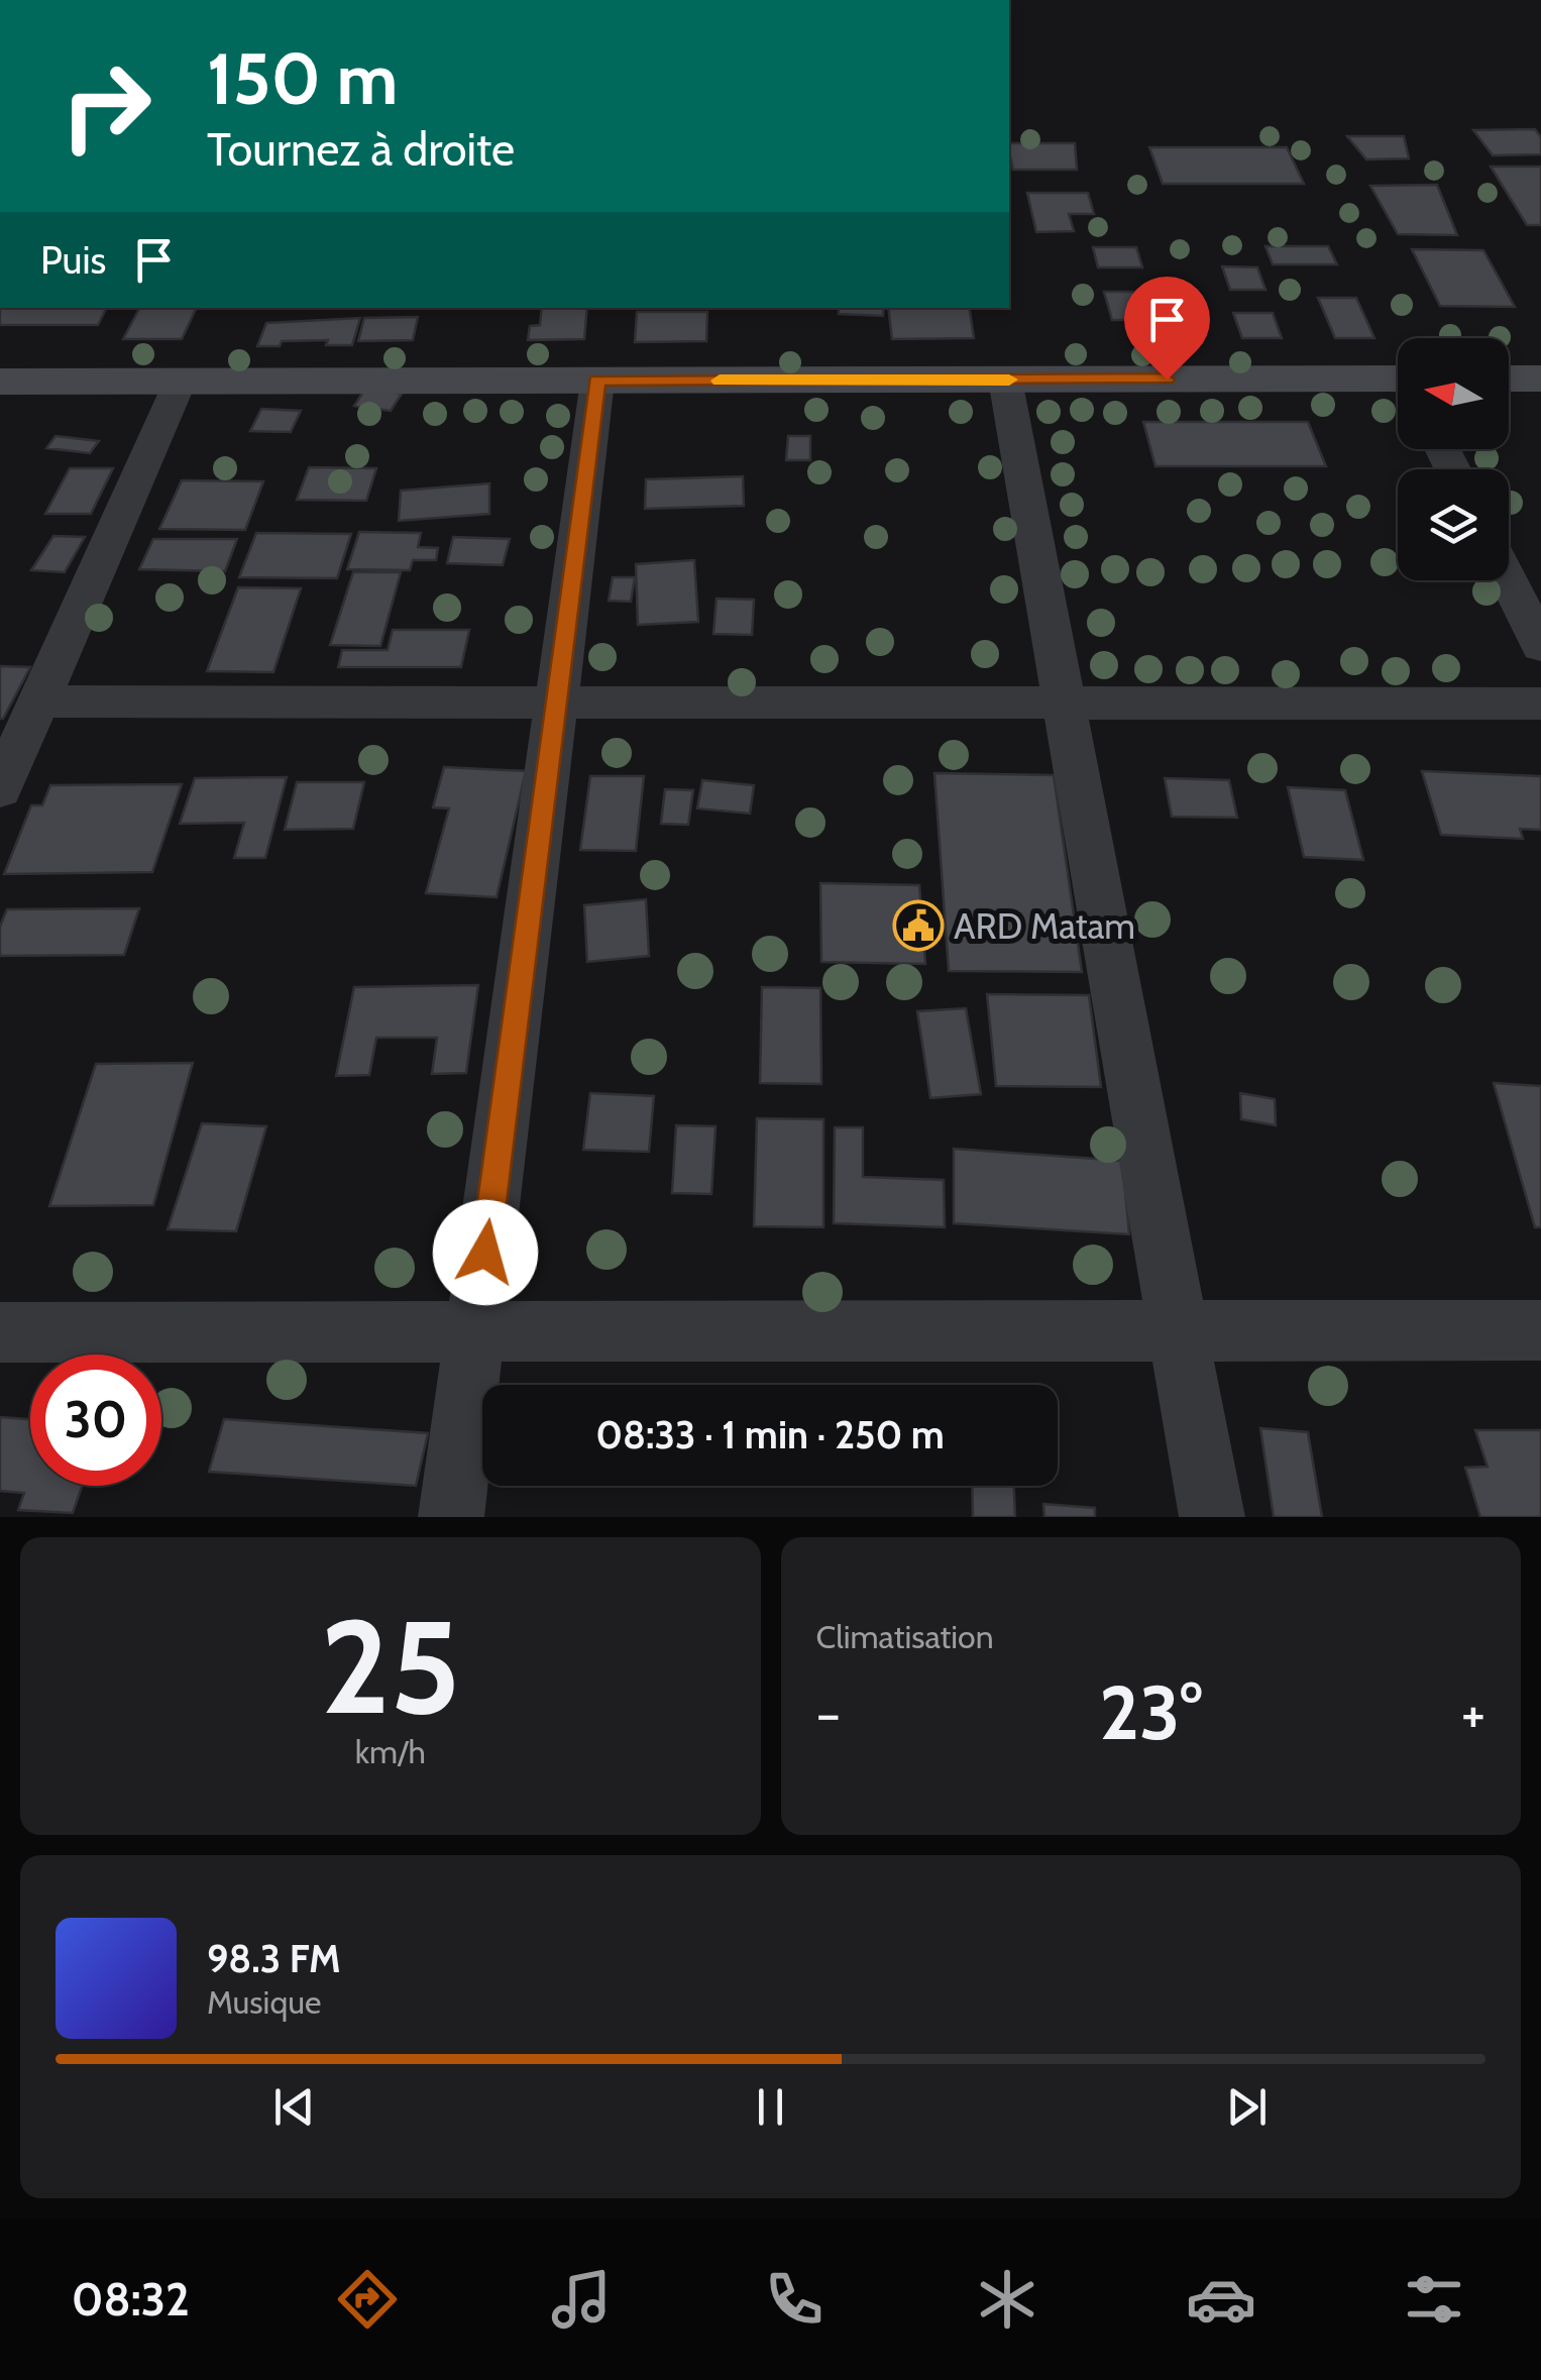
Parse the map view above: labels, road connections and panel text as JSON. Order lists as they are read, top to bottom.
{
  "places": {
    "public building": ["ARD Matam"]
  },
  "north": "left",
  "page": {
    "turn": ["150 m", "Tournez à droite"],
    "then": "Puis",
    "limit": "30",
    "trip": "08:33 · 1 min · 250 m",
    "tile": [
      ["25", "km/h"],
      "Climatisation"
    ],
    "heat": ["−", "23°", "+"],
    "song": ["98.3 FM", "Musique"],
    "tabs": "08:32"
  }
}
